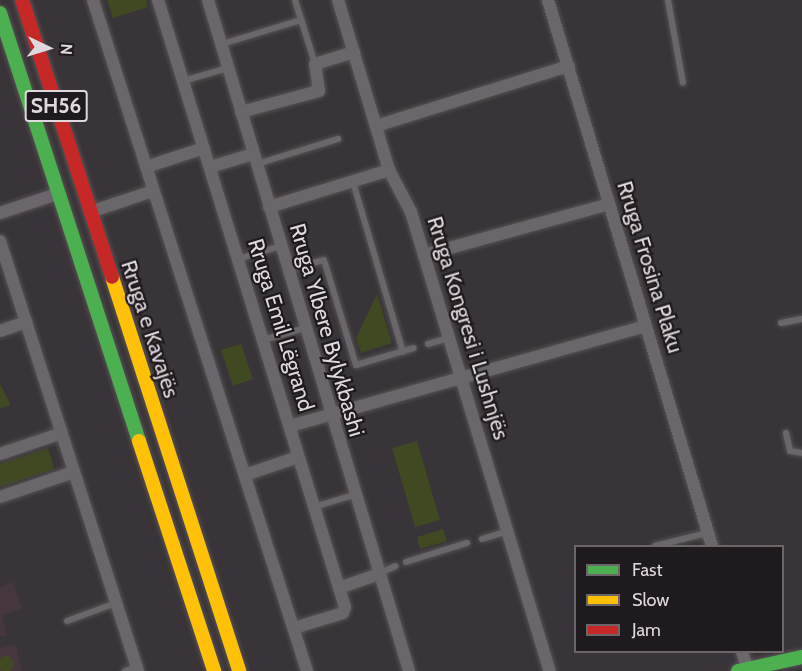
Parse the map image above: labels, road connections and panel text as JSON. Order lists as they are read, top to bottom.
{
  "streets": {
    "main road": ["SH56", "Rruga e Kavajës"],
    "street": [
      "Rruga Frosina Plaku",
      "Rruga Emil Lëgrand",
      "Rruga Kongresi i Lushnjës",
      "Rruga Ylbere Bylykbashi"
    ]
  },
  "legend": ["Fast", "Slow", "Jam"],
  "north": "right"
}
